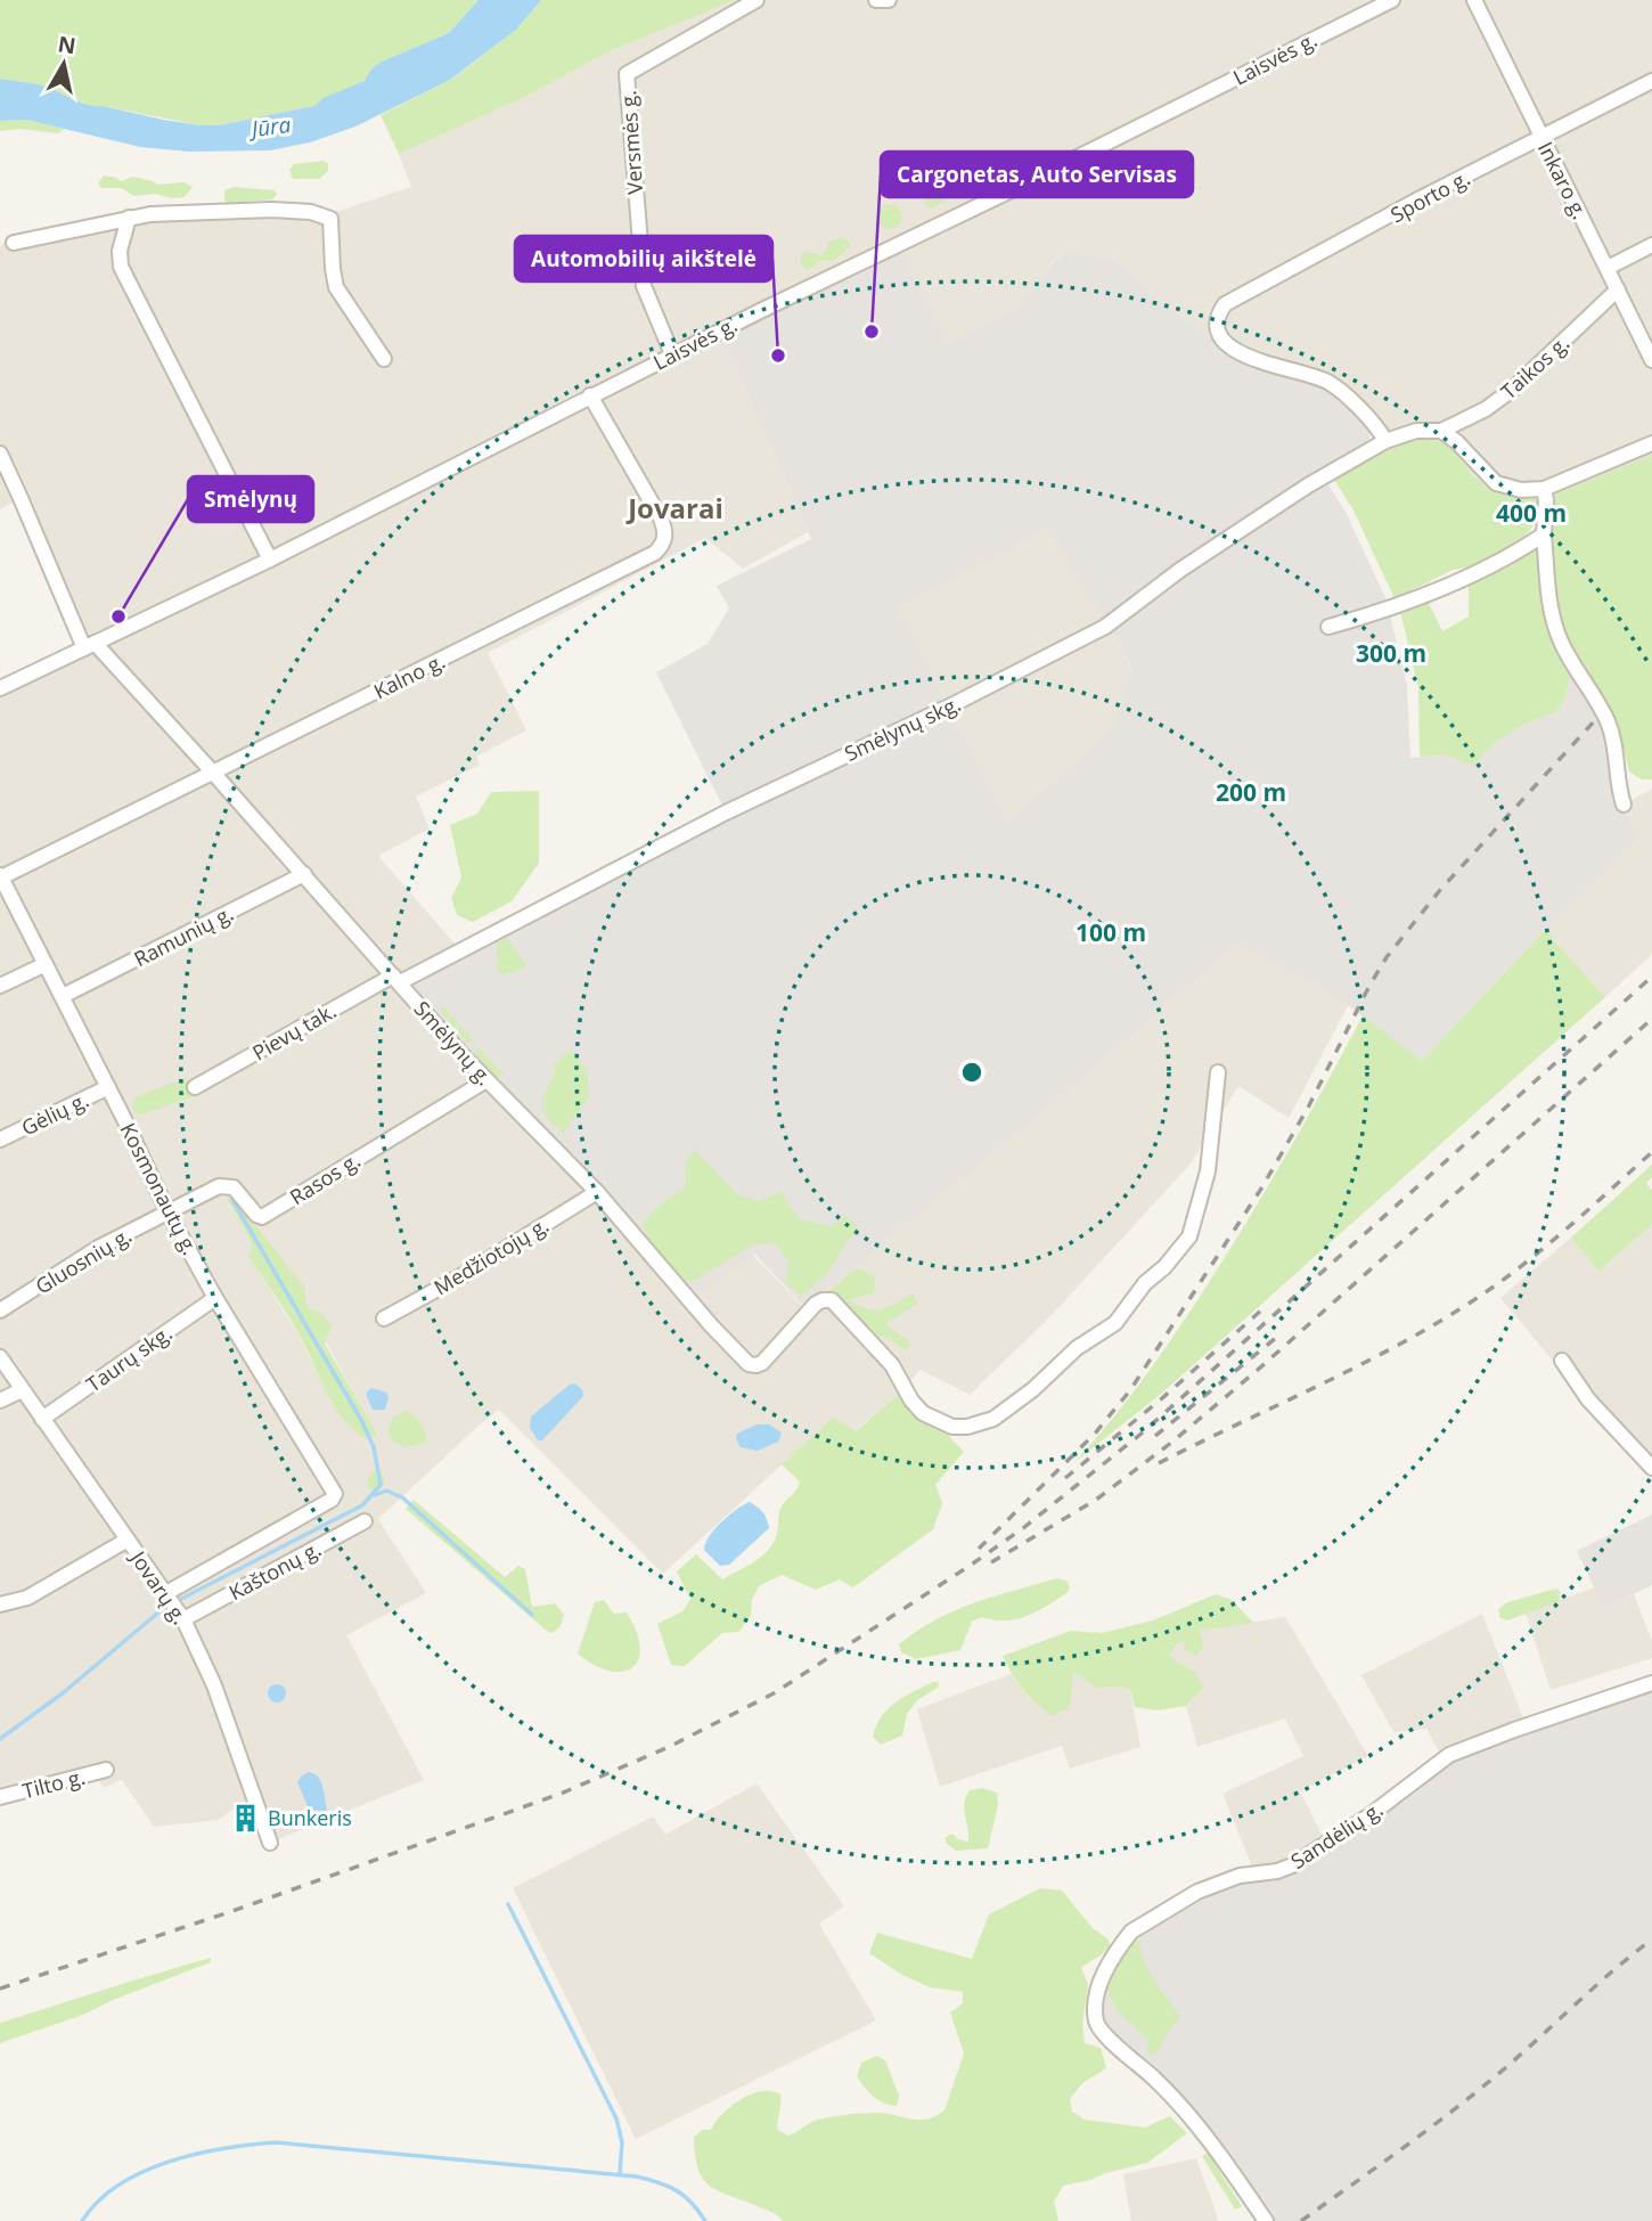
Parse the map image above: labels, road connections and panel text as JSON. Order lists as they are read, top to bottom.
{
  "streets": {
    "street": [
      "Laisvės g.",
      "Versmės g.",
      "Inkaro g.",
      "Sporto g.",
      "Taikos g.",
      "Kalno g.",
      "Smėlynų skg.",
      "Ramunių g.",
      "Pievų tak.",
      "Smėlynų g.",
      "Gėlių g.",
      "Rasos g.",
      "Kosmonautų g.",
      "Medžiotojų g.",
      "Gluosnių g.",
      "Taurų skg.",
      "Kaštonų g.",
      "Jovarų g.",
      "Tilto g.",
      "Sandėlių g."
    ]
  },
  "crossings": [
    ["Laisvės g.", "Versmės g."],
    ["Laisvės g.", "Kalno g."],
    ["Laisvės g.", "Smėlynų g."],
    ["Inkaro g.", "Sporto g."],
    ["Inkaro g.", "Taikos g."],
    ["Sporto g.", "Taikos g."],
    ["Sporto g.", "Smėlynų skg."],
    ["Taikos g.", "Smėlynų skg."],
    ["Kalno g.", "Smėlynų g."],
    ["Kalno g.", "Kosmonautų g."],
    ["Smėlynų skg.", "Pievų tak."],
    ["Smėlynų skg.", "Smėlynų g."],
    ["Ramunių g.", "Smėlynų g."],
    ["Ramunių g.", "Kosmonautų g."],
    ["Pievų tak.", "Smėlynų g."],
    ["Smėlynų g.", "Rasos g."],
    ["Smėlynų g.", "Medžiotojų g."],
    ["Gėlių g.", "Kosmonautų g."],
    ["Rasos g.", "Kosmonautų g."],
    ["Rasos g.", "Gluosnių g."],
    ["Kosmonautų g.", "Gluosnių g."],
    ["Kosmonautų g.", "Taurų skg."],
    ["Kosmonautų g.", "Kaštonų g."],
    ["Taurų skg.", "Jovarų g."],
    ["Kaštonų g.", "Jovarų g."]
  ],
  "districts": ["Jovarai"],
  "water": ["Jūra"],
  "places": {
    "other": ["Cargonetas, Auto Servisas", "Automobilių aikštelė", "Smėlynų"],
    "building": ["Bunkeris"]
  },
  "north": "top",
  "rings": [
    "400 m",
    "300 m",
    "200 m",
    "100 m"
  ]
}
